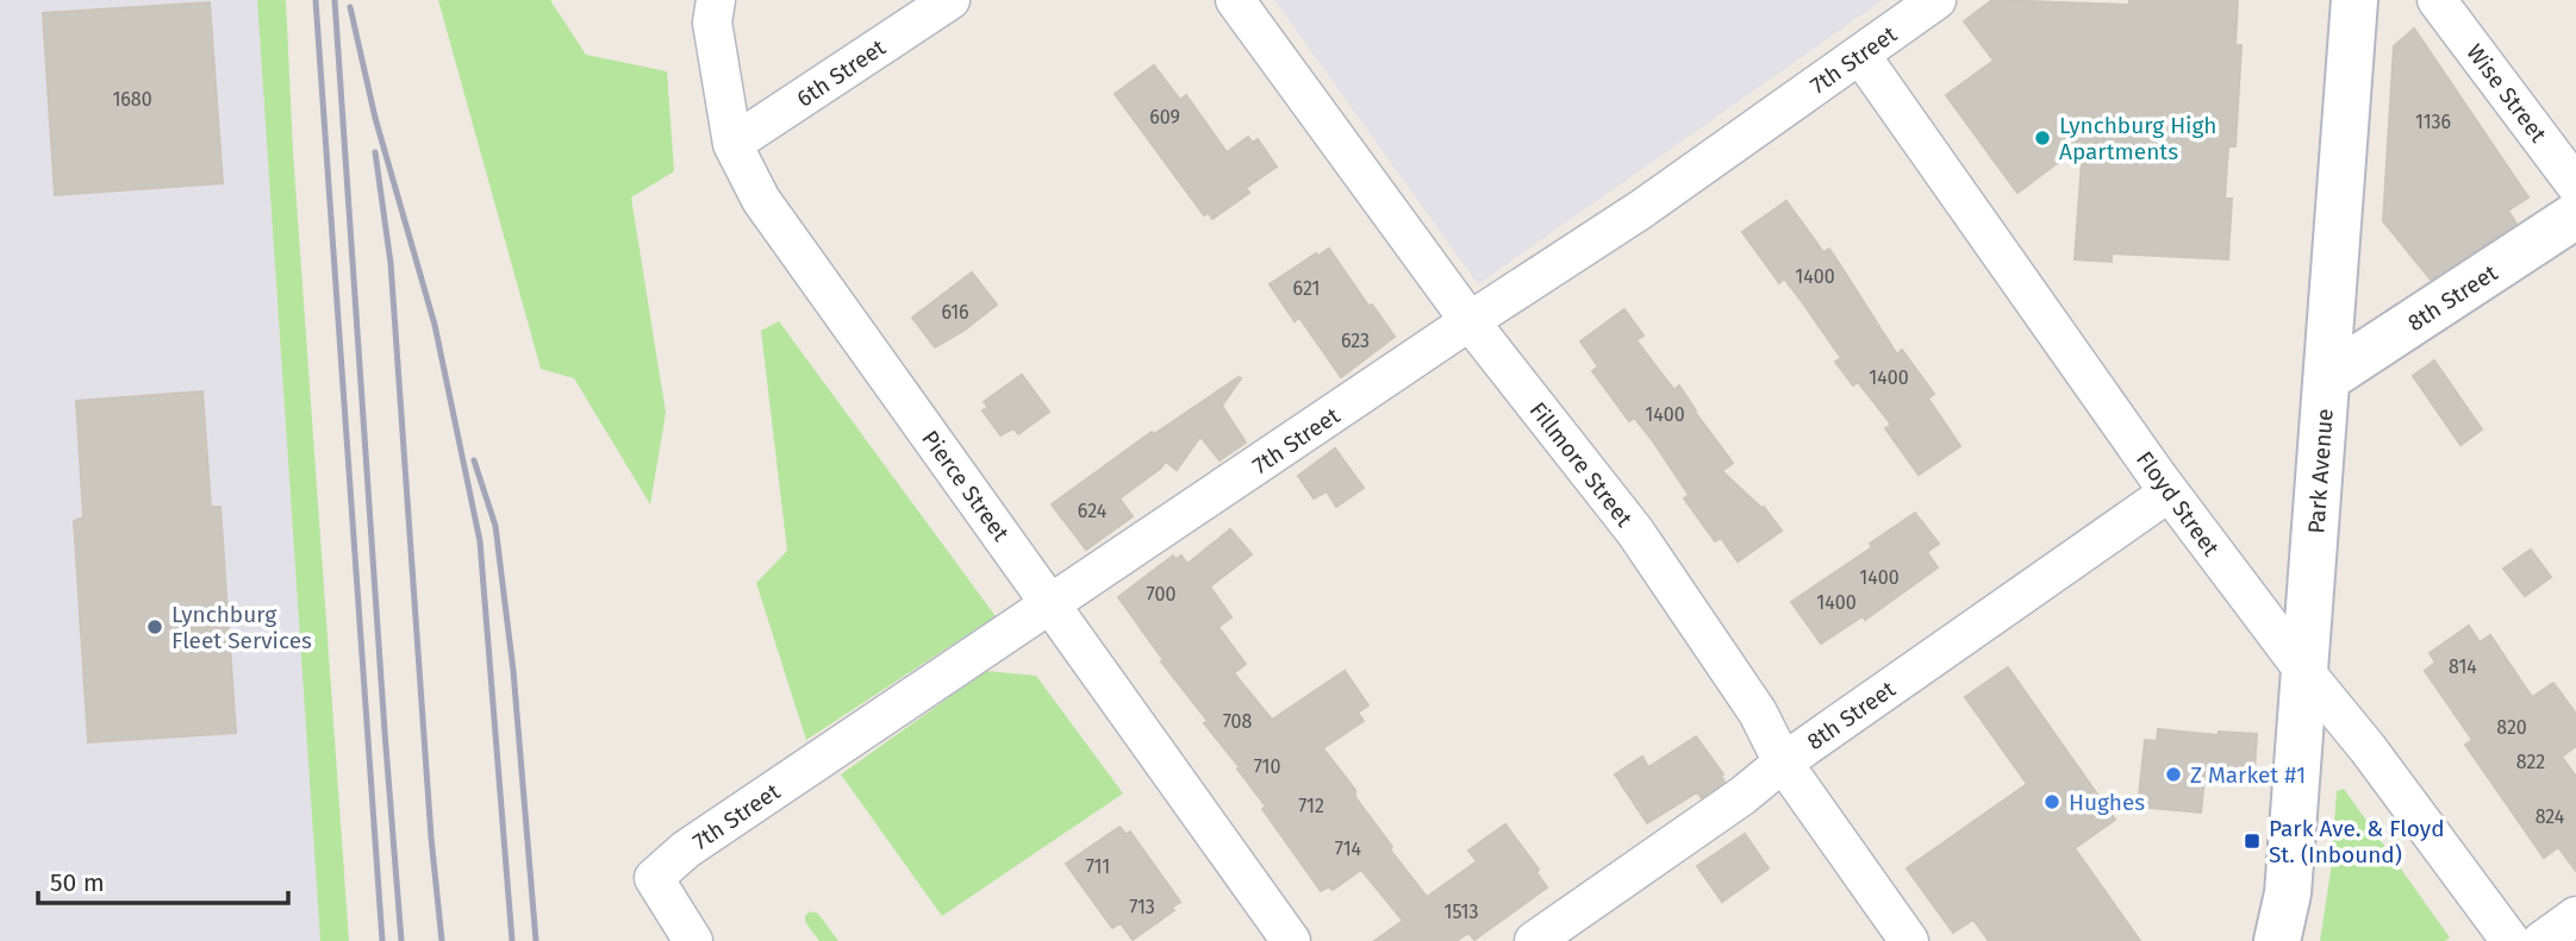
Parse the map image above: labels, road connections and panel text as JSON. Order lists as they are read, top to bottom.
{
  "streets": {
    "main road": ["8th Street", "Park Avenue"],
    "street": [
      "7th Street",
      "6th Street",
      "Wise Street",
      "Fillmore Street",
      "Pierce Street",
      "Floyd Street"
    ]
  },
  "crossings": [
    ["7th Street", "Fillmore Street"],
    ["7th Street", "Pierce Street"],
    ["7th Street", "Floyd Street"],
    ["6th Street", "Pierce Street"],
    ["8th Street", "Fillmore Street"],
    ["8th Street", "Park Avenue"],
    ["8th Street", "Floyd Street"],
    ["Park Avenue", "Floyd Street"]
  ],
  "places": {
    "other": [
      "Lynchburg High Apartments",
      "Lynchburg Fleet Services",
      "Z Market #1",
      "Hughes"
    ],
    "transit": ["Park Ave. & Floyd St. (Inbound)"]
  },
  "house_numbers": [
    "1680",
    "609",
    "1136",
    "1400",
    "621",
    "616",
    "623",
    "1400",
    "1400",
    "624",
    "1400",
    "700",
    "1400",
    "814",
    "708",
    "820",
    "822",
    "710",
    "712",
    "824",
    "714",
    "711",
    "713",
    "1513"
  ],
  "scale_bar": "50 m"
}
